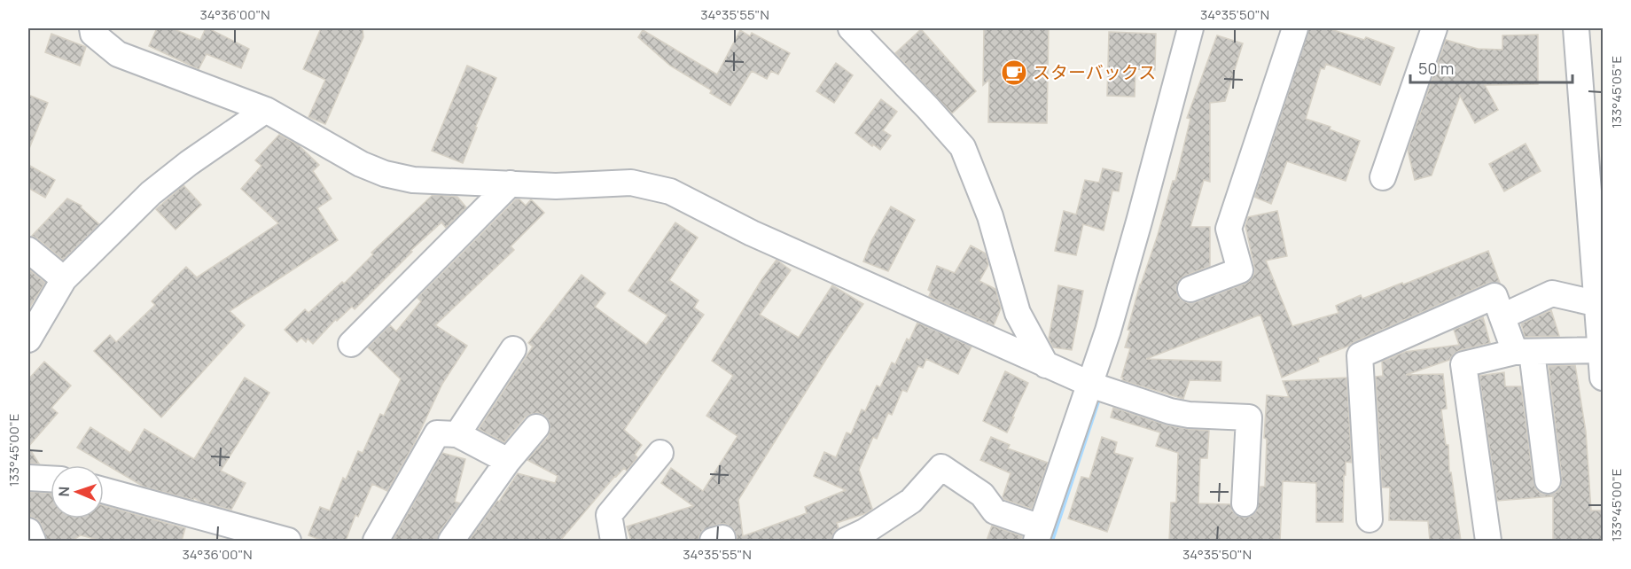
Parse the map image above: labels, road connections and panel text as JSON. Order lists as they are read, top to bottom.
{
  "places": {
    "cafe": ["スターバックス"]
  },
  "scale_bar": "50 m",
  "north": "left",
  "coordinates": [
    "34°36'00\"N",
    "34°35'55\"N",
    "34°35'50\"N",
    "133°45'05\"E",
    "133°45'00\"E"
  ]
}
